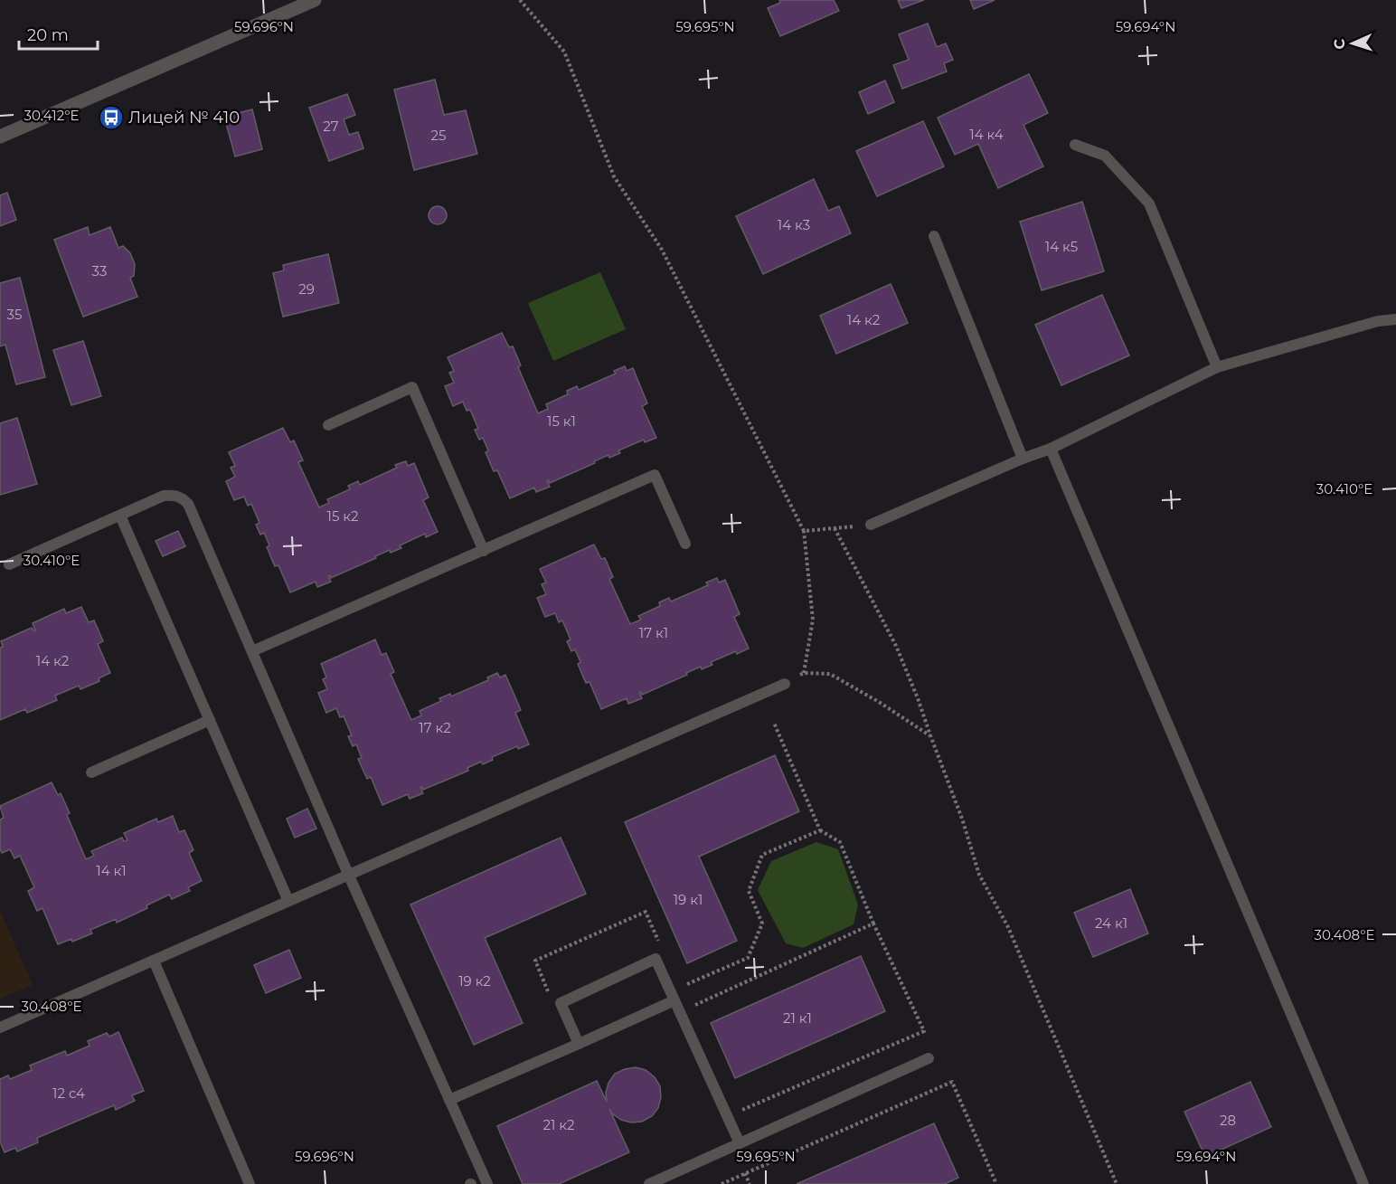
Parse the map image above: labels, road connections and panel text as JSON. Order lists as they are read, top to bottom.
{
  "places": {
    "bus stop": ["Лицей № 410"]
  },
  "house_numbers": [
    "27",
    "14 к4",
    "25",
    "14 к3",
    "14 к5",
    "33",
    "29",
    "35",
    "14 к2",
    "15 к1",
    "15 к2",
    "17 к1",
    "14 к2",
    "17 к2",
    "14 к1",
    "19 к1",
    "24 к1",
    "19 к2",
    "21 к1",
    "12 с4",
    "28",
    "21 к2"
  ],
  "scale_bar": "20 m",
  "north": "left",
  "coordinates": [
    "59.696°N",
    "59.695°N",
    "59.694°N",
    "30.412°E",
    "30.410°E",
    "30.408°E"
  ]
}
